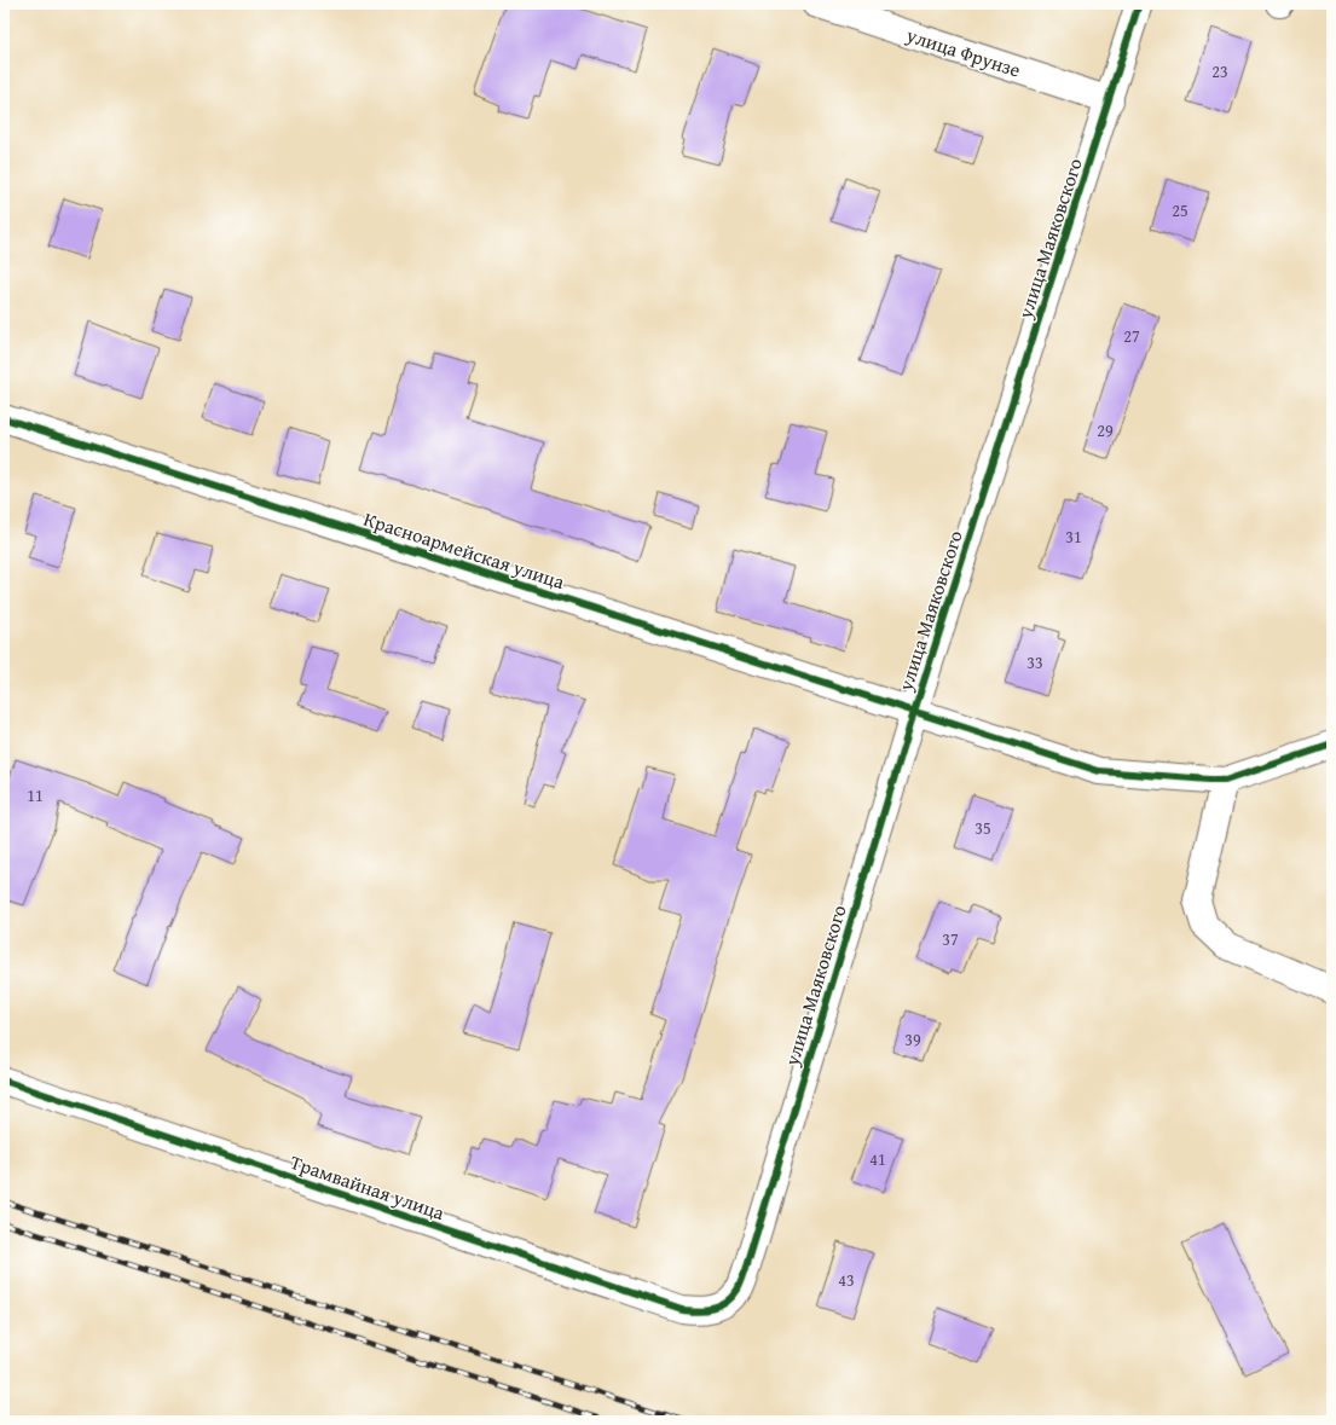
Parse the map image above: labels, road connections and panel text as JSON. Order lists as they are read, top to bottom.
{
  "streets": {
    "street": [
      "улица Фрунзе",
      "улица Маяковского",
      "Красноармейская улица",
      "Трамвайная улица"
    ]
  },
  "crossings": [
    ["улица Фрунзе", "улица Маяковского"],
    ["улица Маяковского", "Красноармейская улица"],
    ["улица Маяковского", "Трамвайная улица"]
  ],
  "house_numbers": [
    "23",
    "25",
    "27",
    "29",
    "31",
    "33",
    "11",
    "35",
    "37",
    "39",
    "41",
    "43"
  ]
}
